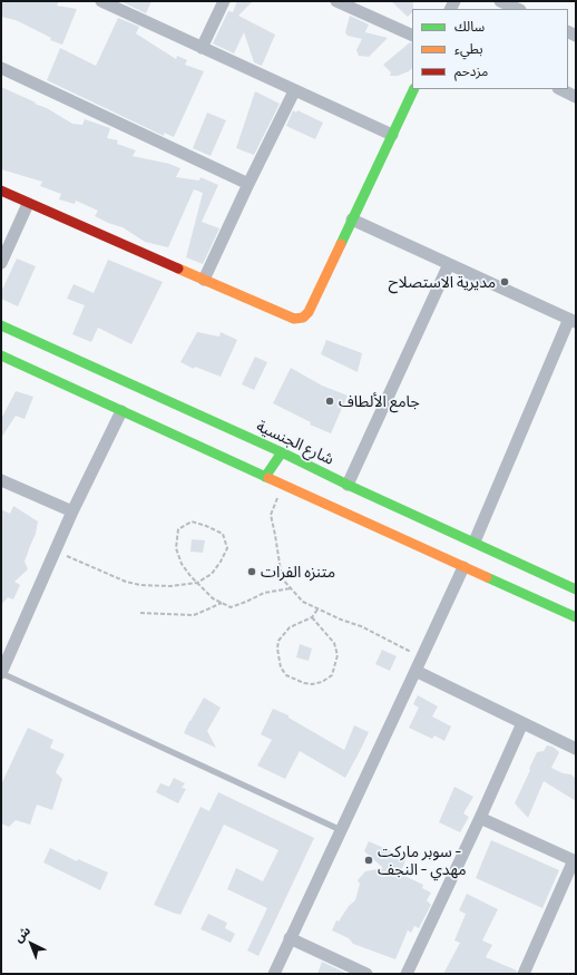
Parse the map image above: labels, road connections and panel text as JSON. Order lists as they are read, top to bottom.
{
  "streets": {
    "main road": ["شارع الجنسية"]
  },
  "places": [
    "مديرية الاستصلاح",
    "جامع الألطاف",
    "متنزه الفرات",
    "سوبر ماركت - مهدي - النجف"
  ],
  "legend": ["سالك", "بطيء", "مزدحم"],
  "north": "top left"
}
